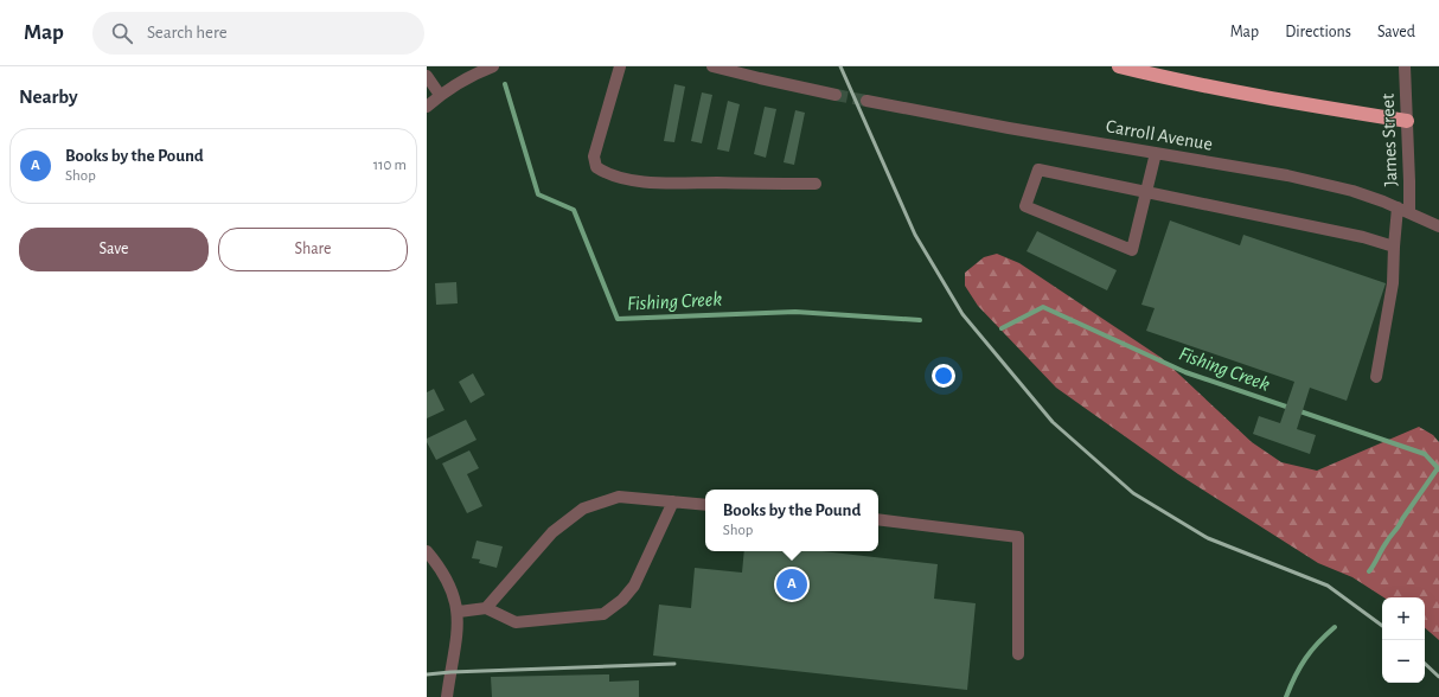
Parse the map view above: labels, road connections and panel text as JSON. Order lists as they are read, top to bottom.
{
  "streets": {
    "street": ["Carroll Avenue", "James Street"]
  },
  "crossings": [
    ["Carroll Avenue", "James Street"]
  ],
  "water": ["Fishing Creek"],
  "page": {
    "header": "Map",
    "search": "Search here",
    "nav": ["Map", "Directions", "Saved"],
    "heading": "Nearby",
    "list": [
      {
        "mark": "A",
        "name": "Books by the Pound",
        "note": "Shop",
        "value": "110 m"
      }
    ],
    "buttons": ["Save", "Share"],
    "popup": ["Books by the Pound", "Shop"],
    "pins": "A",
    "map_buttons": ["+", "−"]
  }
}
